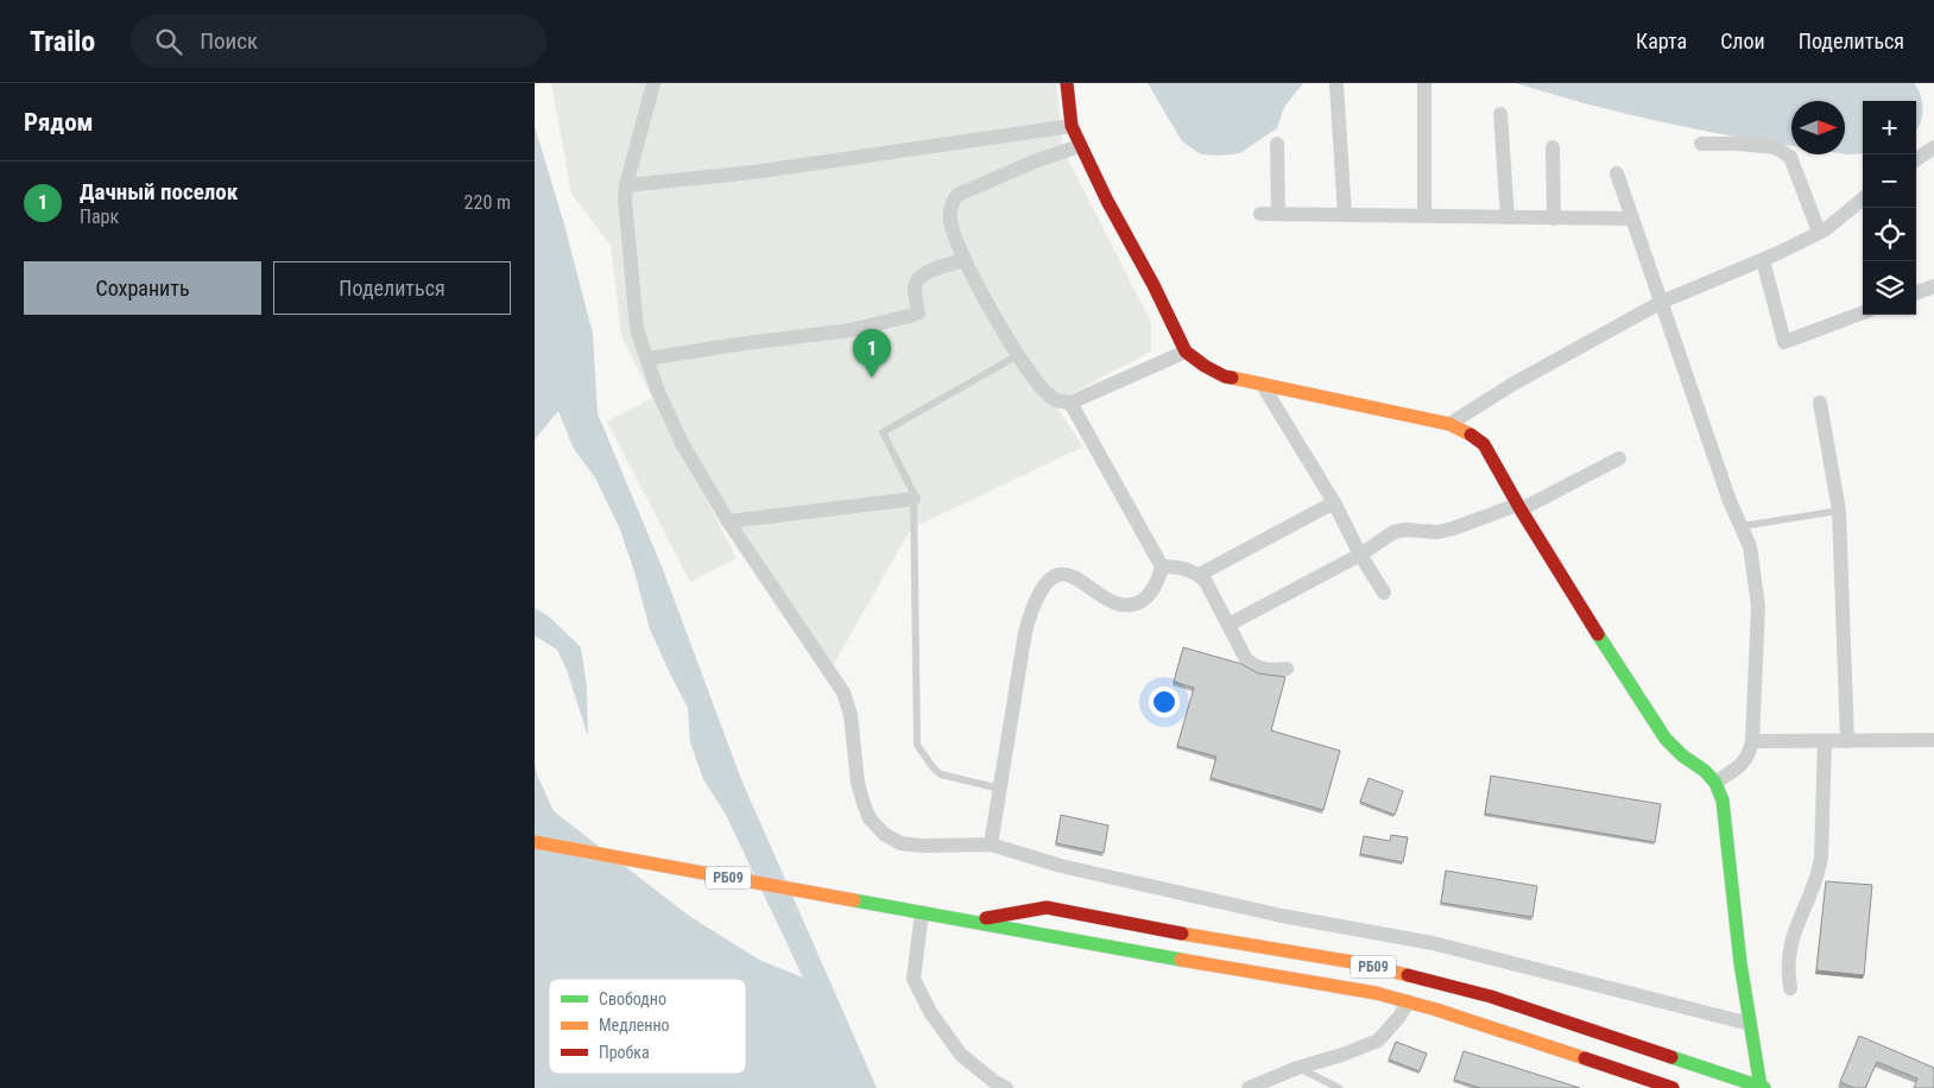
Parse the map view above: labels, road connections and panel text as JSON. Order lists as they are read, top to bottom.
{
  "streets": {
    "main road": ["РБ09"]
  },
  "legend": ["Свободно", "Медленно", "Пробка"],
  "north": "right",
  "page": {
    "header": "Trailo",
    "search": "Поиск",
    "nav": ["Карта", "Слои", "Поделиться"],
    "heading": "Рядом",
    "map_buttons": ["+", "−"],
    "list": [
      {
        "mark": "1",
        "name": "Дачный поселок",
        "note": "Парк",
        "value": "220 m"
      }
    ],
    "buttons": ["Сохранить", "Поделиться"],
    "pins": "1"
  }
}
